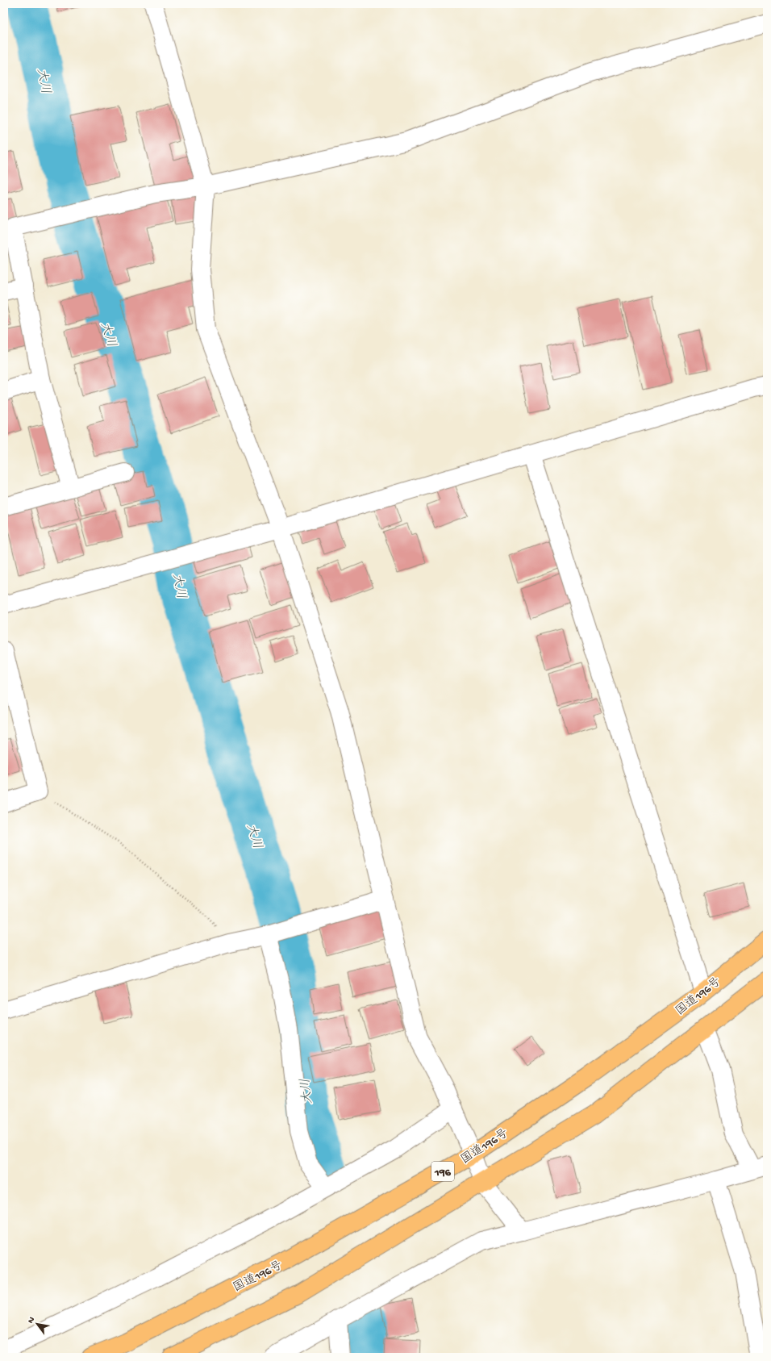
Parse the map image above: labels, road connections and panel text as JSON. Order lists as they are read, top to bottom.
{
  "streets": {
    "highway": ["国道196号", "196"]
  },
  "water": ["大川"],
  "north": "top left"
}
